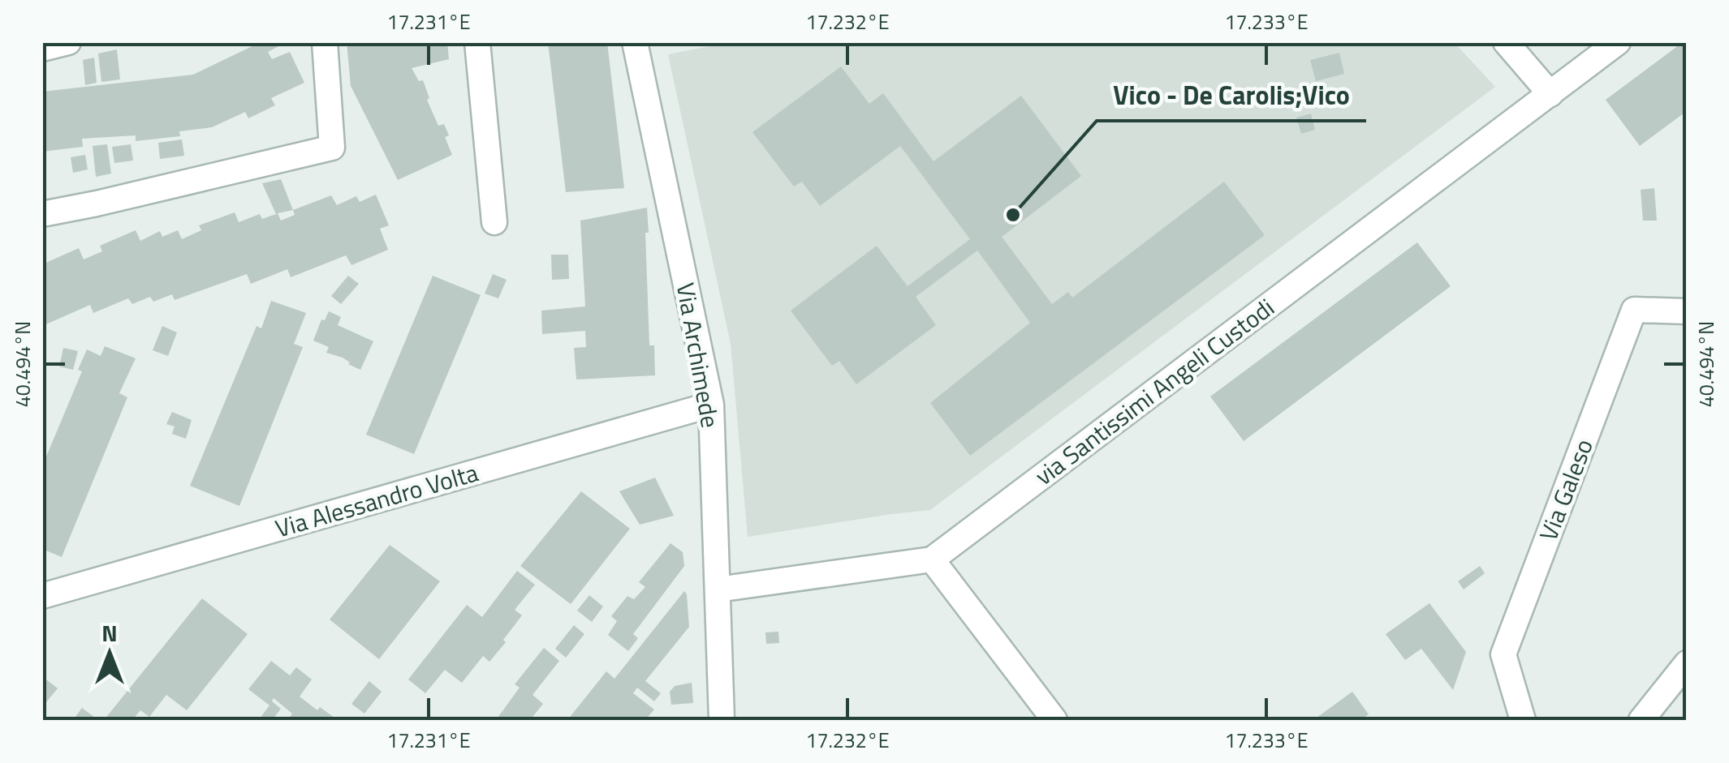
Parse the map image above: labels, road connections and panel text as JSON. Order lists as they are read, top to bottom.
{
  "streets": {
    "street": [
      "Via Archimede",
      "via Santissimi Angeli Custodi",
      "Via Galeso",
      "Via Alessandro Volta"
    ]
  },
  "crossings": [
    ["Via Archimede", "via Santissimi Angeli Custodi"],
    ["Via Archimede", "Via Alessandro Volta"]
  ],
  "places": ["Vico - De Carolis;Vico"],
  "north": "top",
  "coordinates": [
    "17.231°E",
    "17.232°E",
    "17.233°E",
    "40.494°N"
  ]
}
